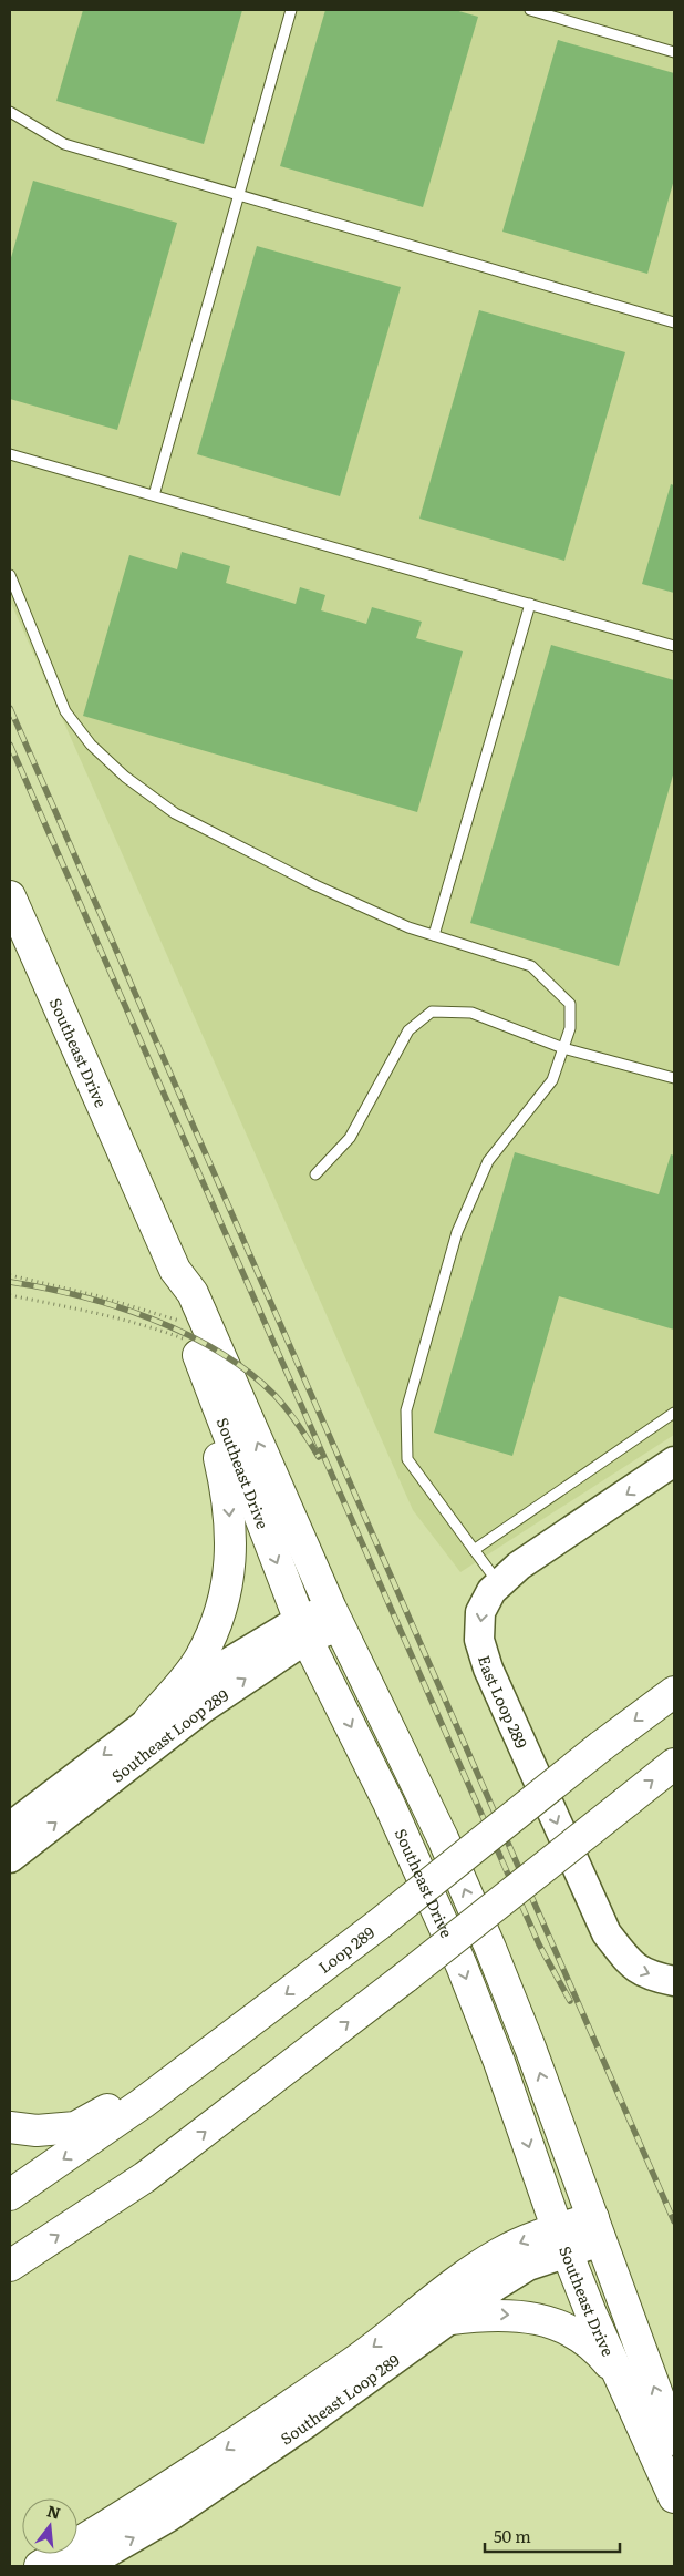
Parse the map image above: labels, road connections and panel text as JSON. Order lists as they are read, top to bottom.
{
  "streets": {
    "main road": [
      "Southeast Drive",
      "East Loop 289",
      "Southeast Loop 289",
      "Loop 289"
    ]
  },
  "crossings": [
    ["Southeast Drive", "Southeast Loop 289"]
  ],
  "scale_bar": "50 m",
  "north": "top"
}
